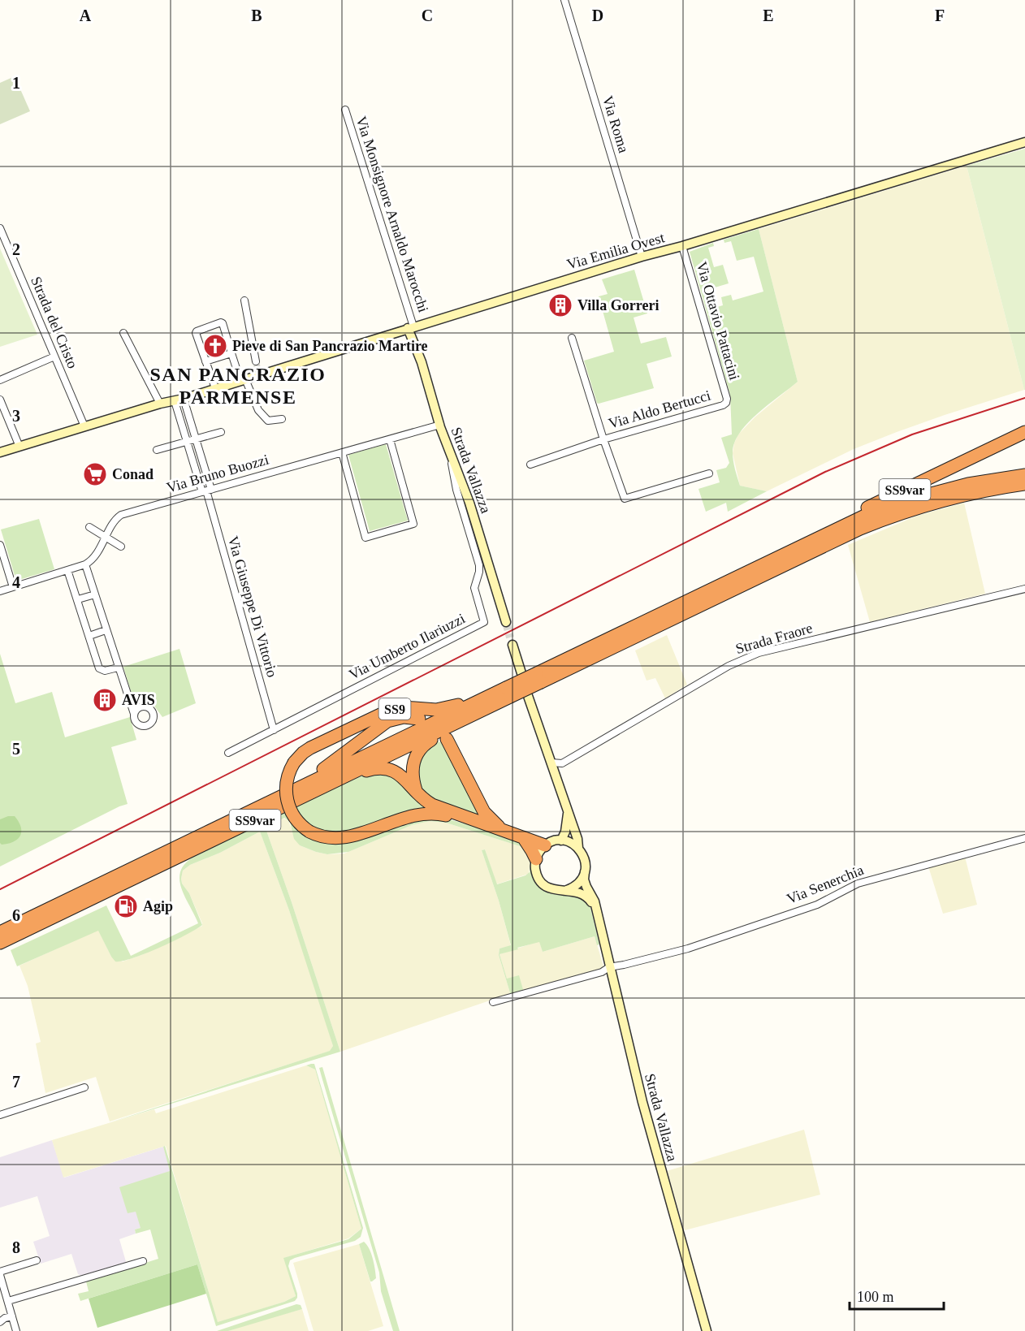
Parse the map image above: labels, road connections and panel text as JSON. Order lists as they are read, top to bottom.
{
  "streets": {
    "highway": ["SS9var", "SS9"],
    "street": [
      "Via Roma",
      "Via Monsignore Arnaldo Marocchi",
      "Via Emilia Ovest",
      "Via Ottavio Pattacini",
      "Strada del Cristo",
      "Via Aldo Bertucci",
      "Strada Vallazza",
      "Via Bruno Buozzi",
      "Via Giuseppe Di Vittorio",
      "Strada Fraore",
      "Via Umberto Ilariuzzi",
      "Via Senerchia"
    ]
  },
  "crossings": [
    ["Via Roma", "Via Emilia Ovest"],
    ["Via Monsignore Arnaldo Marocchi", "Via Emilia Ovest"],
    ["Via Monsignore Arnaldo Marocchi", "Strada Vallazza"],
    ["Via Emilia Ovest", "Via Ottavio Pattacini"],
    ["Via Emilia Ovest", "Strada del Cristo"],
    ["Via Emilia Ovest", "Strada Vallazza"],
    ["Via Ottavio Pattacini", "Via Aldo Bertucci"],
    ["Strada Vallazza", "Via Bruno Buozzi"],
    ["Strada Vallazza", "Strada Fraore"],
    ["Strada Vallazza", "Via Umberto Ilariuzzi"],
    ["Strada Vallazza", "SS9"],
    ["Strada Vallazza", "Via Senerchia"],
    ["Via Bruno Buozzi", "Via Giuseppe Di Vittorio"],
    ["SS9var", "SS9"],
    ["Via Giuseppe Di Vittorio", "Via Umberto Ilariuzzi"]
  ],
  "districts": ["SAN PANCRAZIO PARMENSE"],
  "places": {
    "building": ["Villa Gorreri", "AVIS"],
    "church": ["Pieve di San Pancrazio Martire"],
    "supermarket": ["Conad"],
    "fuel station": ["Agip"]
  },
  "scale_bar": "100 m",
  "grid": {
    "columns": [
      "A",
      "B",
      "C",
      "D",
      "E",
      "F"
    ],
    "rows": [
      "1",
      "2",
      "3",
      "4",
      "5",
      "6",
      "7",
      "8"
    ]
  }
}
